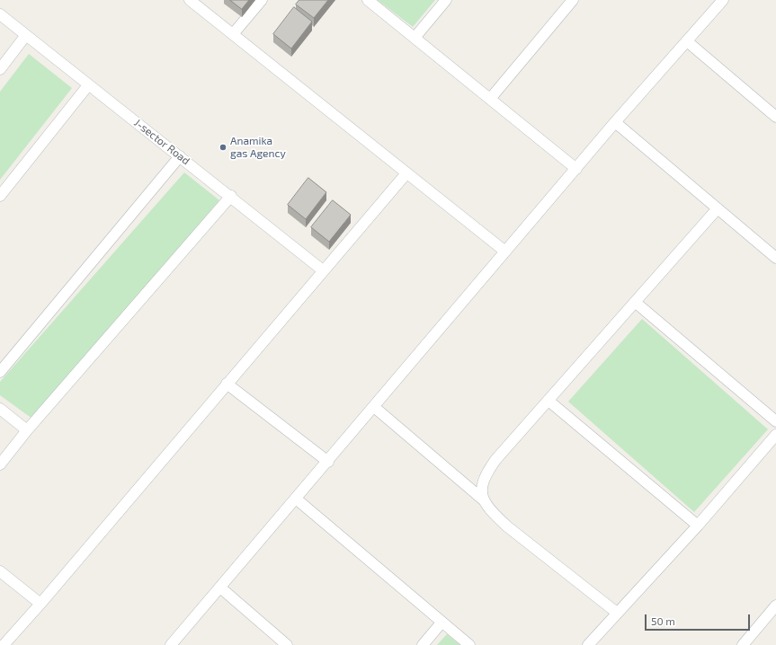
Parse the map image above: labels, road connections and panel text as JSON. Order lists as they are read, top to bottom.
{
  "streets": {
    "street": ["J-sector Road"]
  },
  "places": ["Anamika gas Agency"],
  "scale_bar": "50 m"
}
